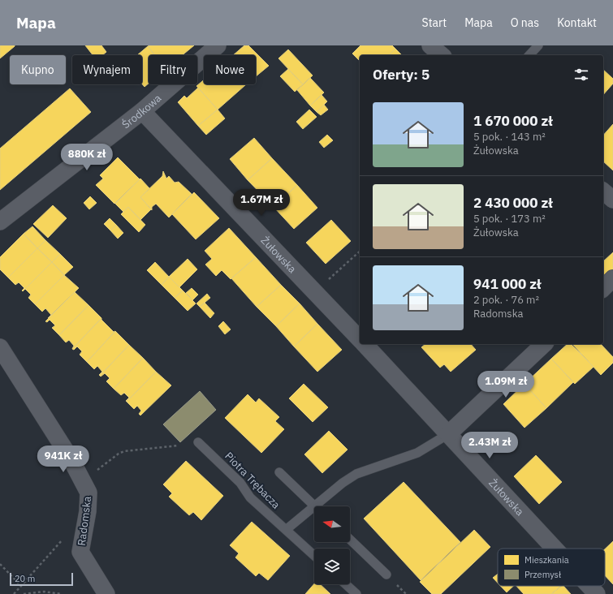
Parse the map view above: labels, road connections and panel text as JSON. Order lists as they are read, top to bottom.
{
  "streets": {
    "street": ["Środkowa", "Żułowska", "Radomska"],
    "lane": ["Piotra Trębacza"]
  },
  "crossings": [
    ["Środkowa", "Żułowska"]
  ],
  "legend": ["Mieszkania", "Przemysł"],
  "scale_bar": "20 m",
  "north": "left",
  "page": {
    "header": "Mapa",
    "nav": [
      "Start",
      "Mapa",
      "O nas",
      "Kontakt"
    ],
    "chip": [
      "Kupno",
      "Wynajem",
      "Filtry",
      "Nowe"
    ],
    "heading": "Oferty: 5",
    "list": [
      {
        "name": "1 670 000 zł",
        "note": "5 pok. · 143 m² · Żułowska"
      },
      {
        "name": "2 430 000 zł",
        "note": "5 pok. · 173 m² · Żułowska"
      },
      {
        "name": "941 000 zł",
        "note": "2 pok. · 76 m² · Radomska"
      }
    ],
    "price": [
      "880K zł",
      "1.67M zł",
      "1.09M zł",
      "2.43M zł",
      "941K zł"
    ],
    "scale": "20 m"
  }
}
